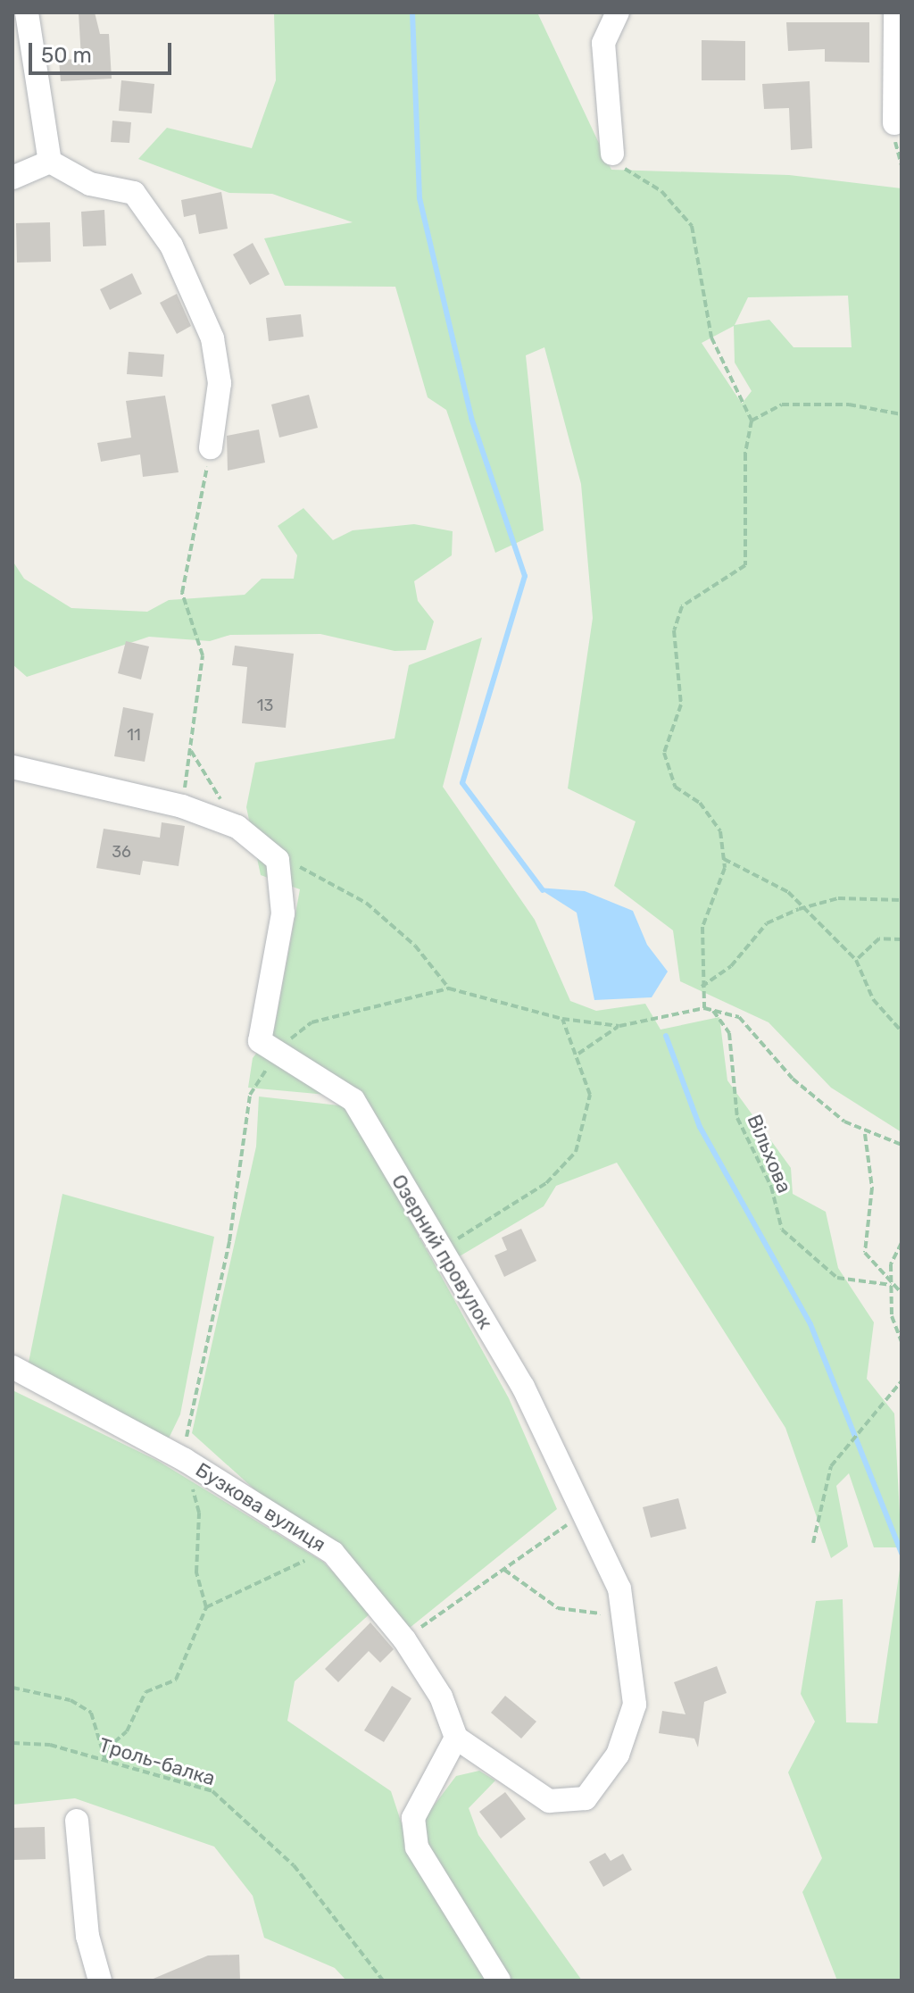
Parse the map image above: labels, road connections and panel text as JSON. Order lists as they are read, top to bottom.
{
  "streets": {
    "street": ["Озерний провулок", "Бузкова вулиця"],
    "path": ["Вільхова", "Троль-балка"]
  },
  "crossings": [
    ["Озерний провулок", "Бузкова вулиця"]
  ],
  "house_numbers": ["13", "11", "36"],
  "scale_bar": "50 m"
}
